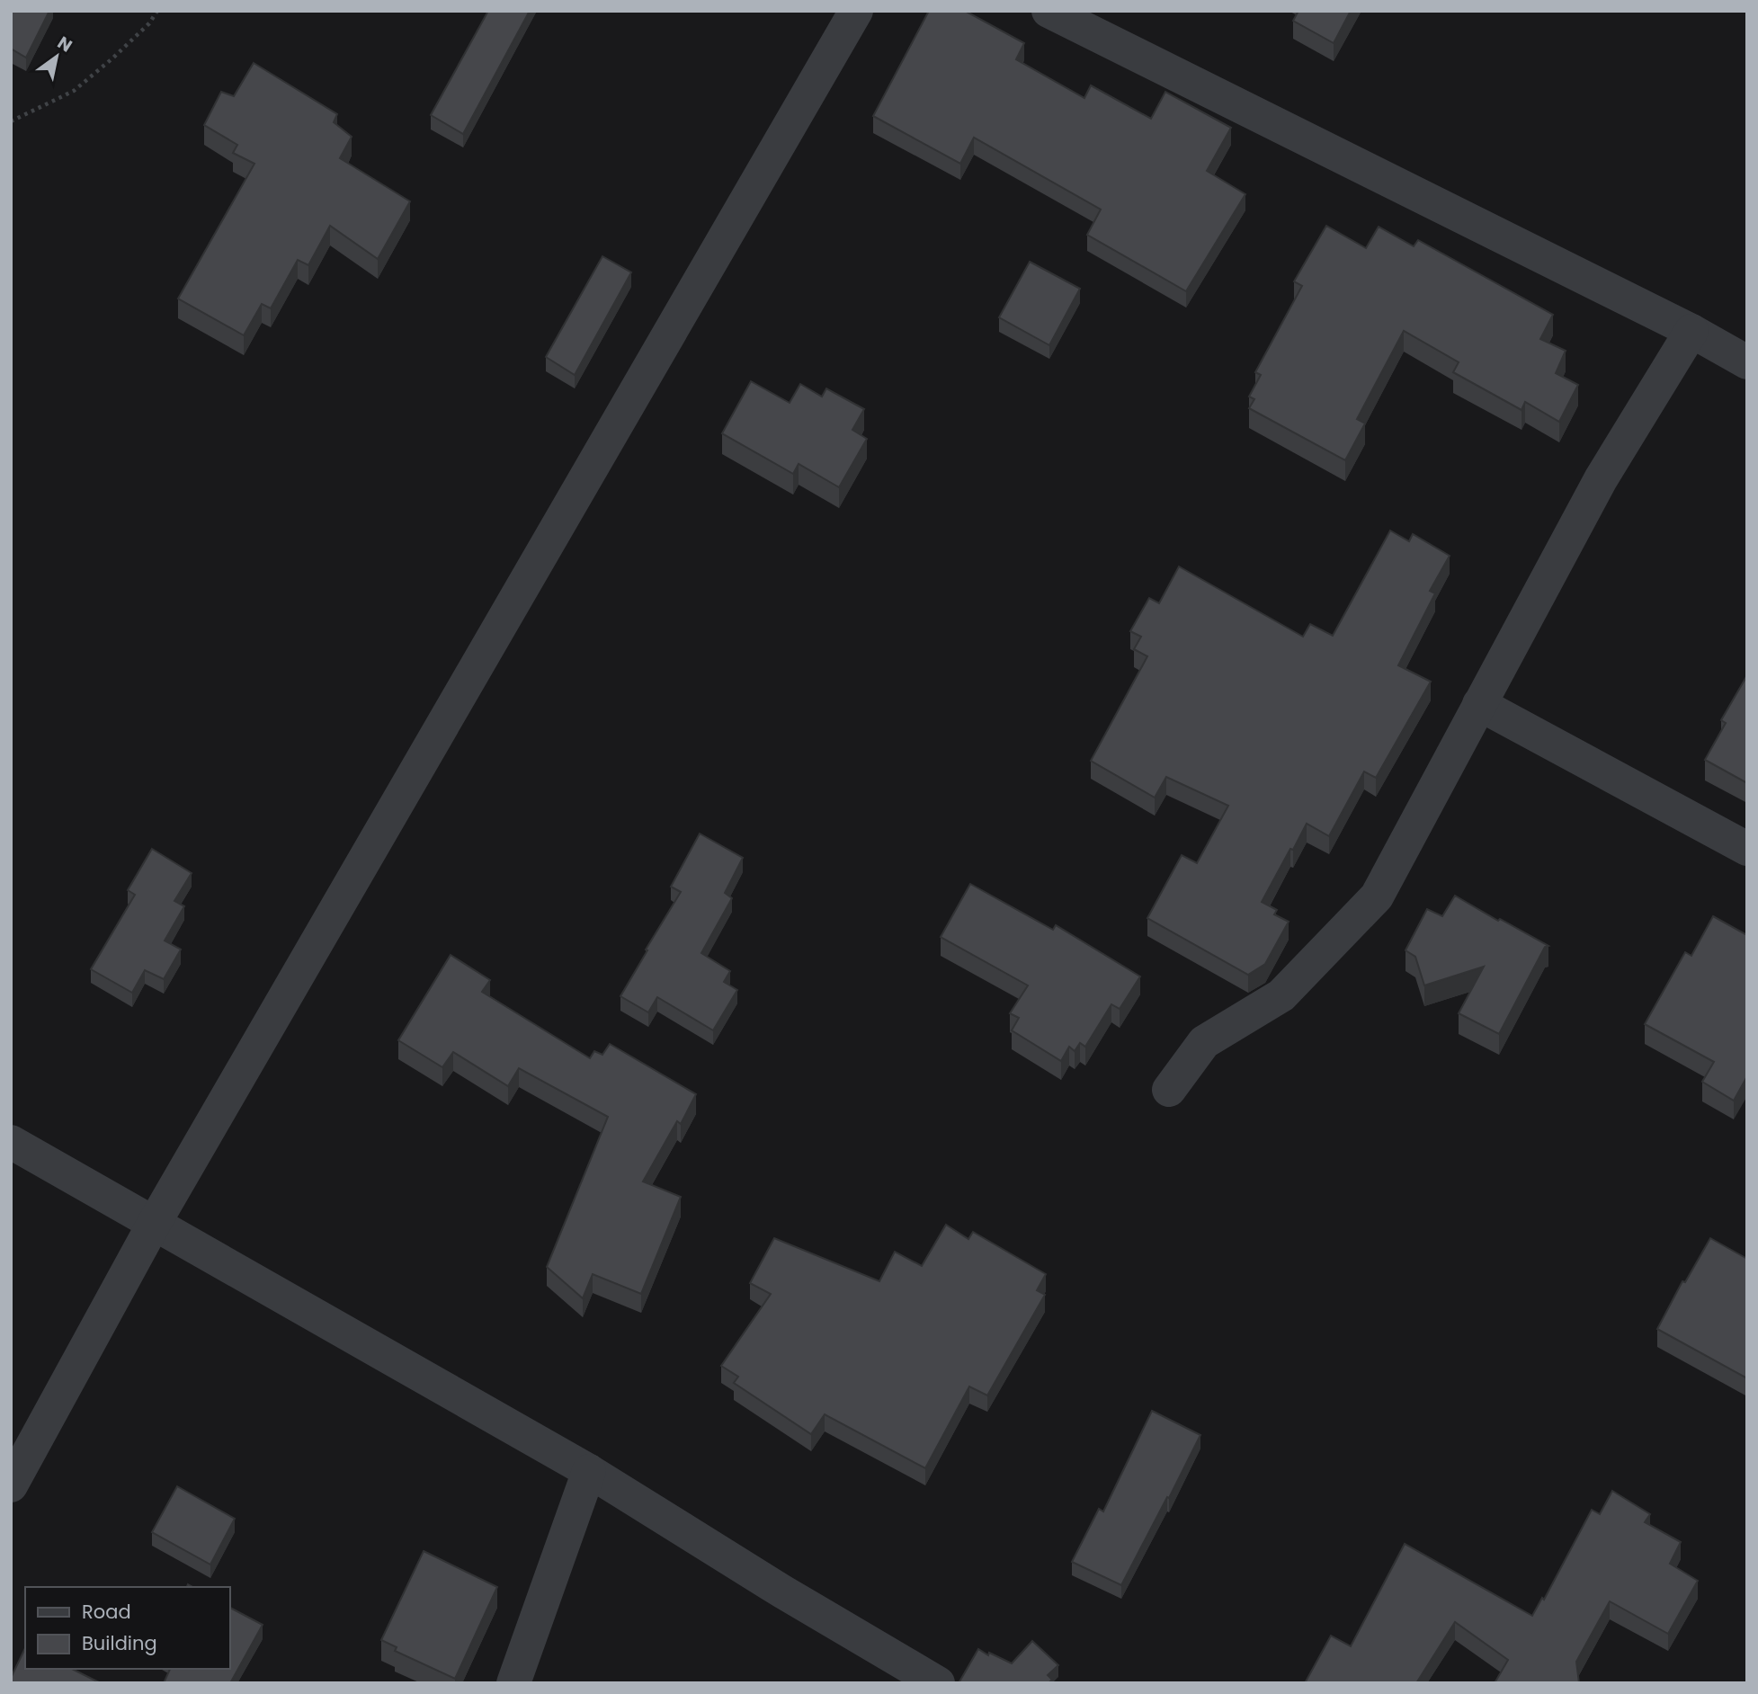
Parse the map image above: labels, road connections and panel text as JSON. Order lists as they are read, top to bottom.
{
  "legend": ["Road", "Building"],
  "north": "top right"
}
